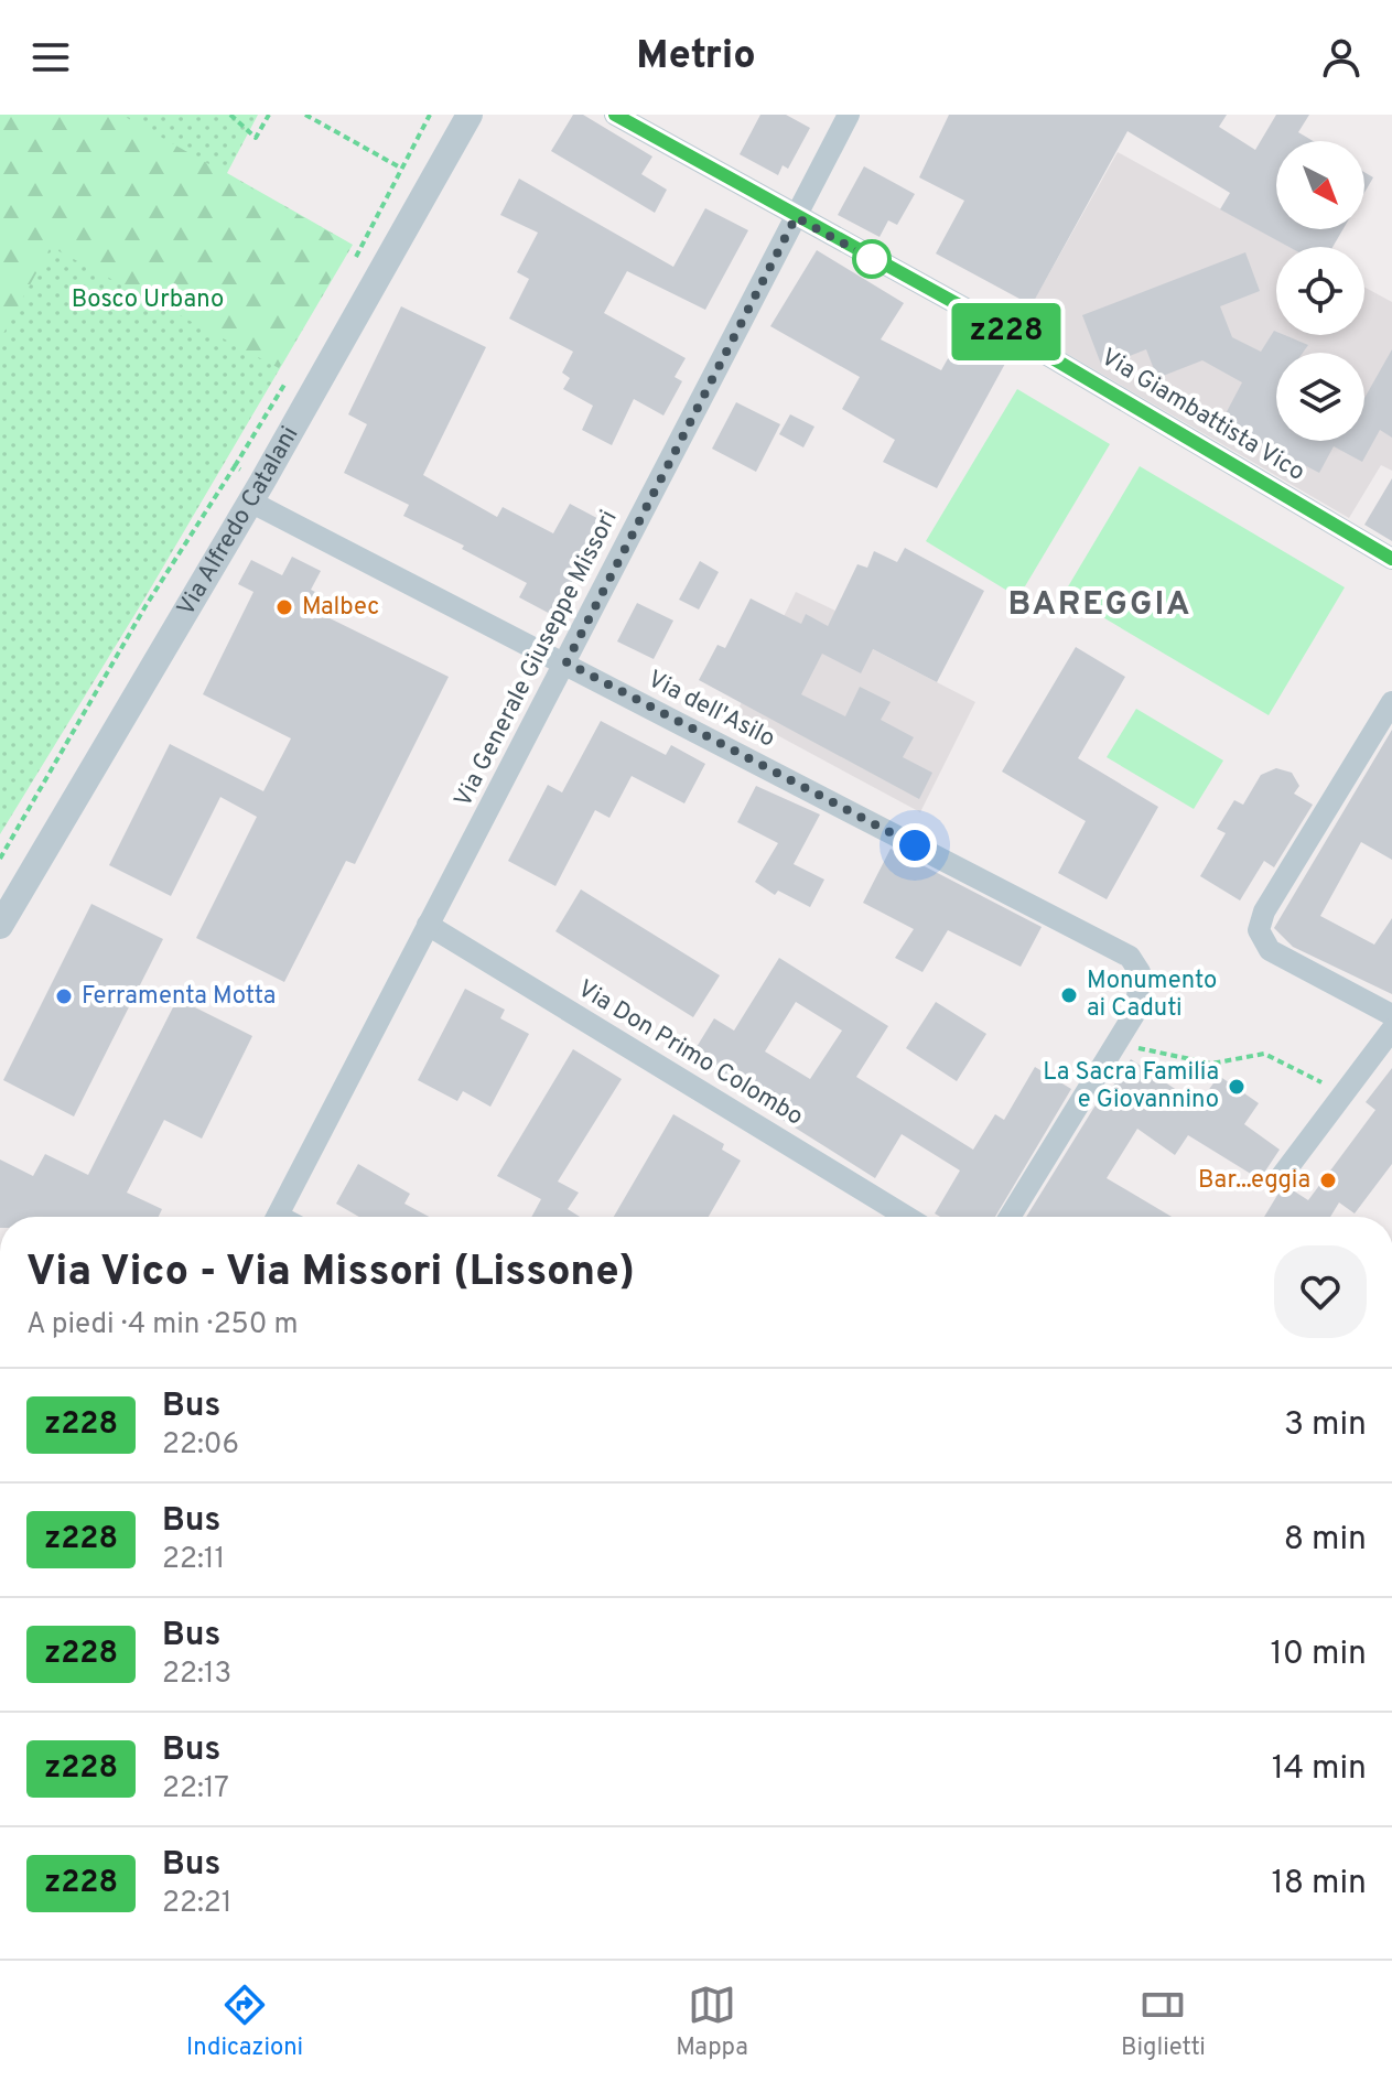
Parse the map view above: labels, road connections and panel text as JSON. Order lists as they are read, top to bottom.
{
  "streets": {
    "street": [
      "Via Giambattista Vico",
      "Via Alfredo Catalani",
      "Via Generale Giuseppe Missori",
      "Via dell'Asilo",
      "Via Don Primo Colombo"
    ]
  },
  "crossings": [
    ["Via Giambattista Vico", "Via Generale Giuseppe Missori"],
    ["Via Alfredo Catalani", "Via dell'Asilo"],
    ["Via Generale Giuseppe Missori", "Via dell'Asilo"],
    ["Via Generale Giuseppe Missori", "Via Don Primo Colombo"]
  ],
  "districts": ["BAREGGIA"],
  "parks": ["Bosco Urbano"],
  "places": [
    "Malbec",
    "Monumento ai Caduti",
    "Ferramenta Motta",
    "La Sacra Familia e Giovannino",
    "Bar...eggia"
  ],
  "lines": ["bus line z228"],
  "north": "bottom right",
  "page": {
    "header": "Metrio",
    "on_map": "z228",
    "heading": ["Via Vico - Via Missori (Lissone)", "A piedi · 4 min · 250 m"],
    "list": [
      {
        "mark": "z228",
        "name": "Bus",
        "note": "22:06",
        "value": "3 min"
      },
      {
        "mark": "z228",
        "name": "Bus",
        "note": "22:11",
        "value": "8 min"
      },
      {
        "mark": "z228",
        "name": "Bus",
        "note": "22:13",
        "value": "10 min"
      },
      {
        "mark": "z228",
        "name": "Bus",
        "note": "22:17",
        "value": "14 min"
      },
      {
        "mark": "z228",
        "name": "Bus",
        "note": "22:21",
        "value": "18 min"
      }
    ],
    "tabs": ["Indicazioni", "Mappa", "Biglietti"]
  }
}
